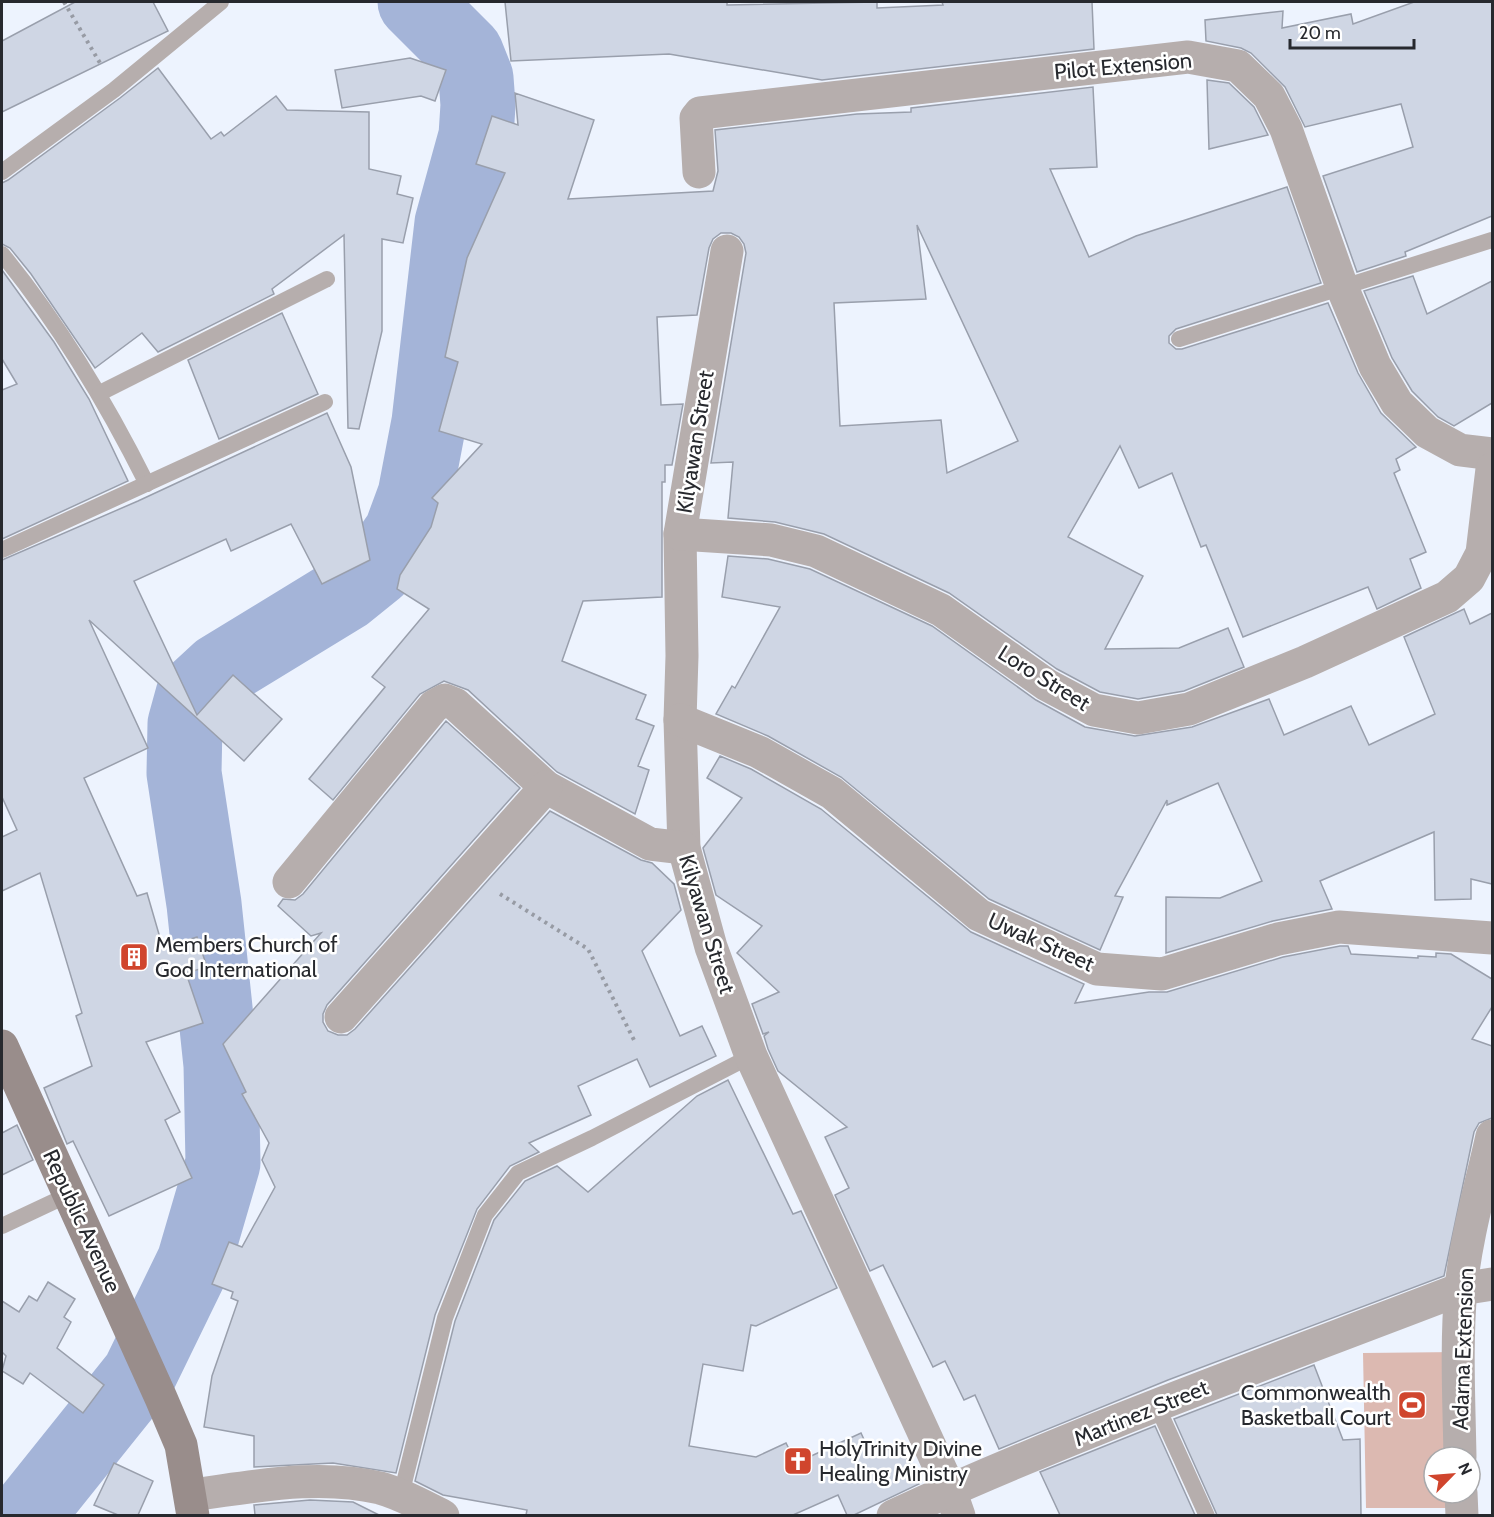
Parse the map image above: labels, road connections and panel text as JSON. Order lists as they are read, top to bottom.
{
  "streets": {
    "main road": ["Republic Avenue"],
    "street": [
      "Pilot Extension",
      "Kilyawan Street",
      "Loro Street",
      "Uwak Street",
      "Adarna Extension",
      "Martinez Street"
    ]
  },
  "crossings": [
    ["Kilyawan Street", "Loro Street"],
    ["Kilyawan Street", "Uwak Street"],
    ["Kilyawan Street", "Martinez Street"],
    ["Adarna Extension", "Martinez Street"]
  ],
  "places": {
    "building": ["Members Church of God International"],
    "sports": ["Commonwealth Basketball Court"],
    "church": ["HolyTrinity Divine Healing Ministry"]
  },
  "scale_bar": "20 m",
  "north": "top right"
}
